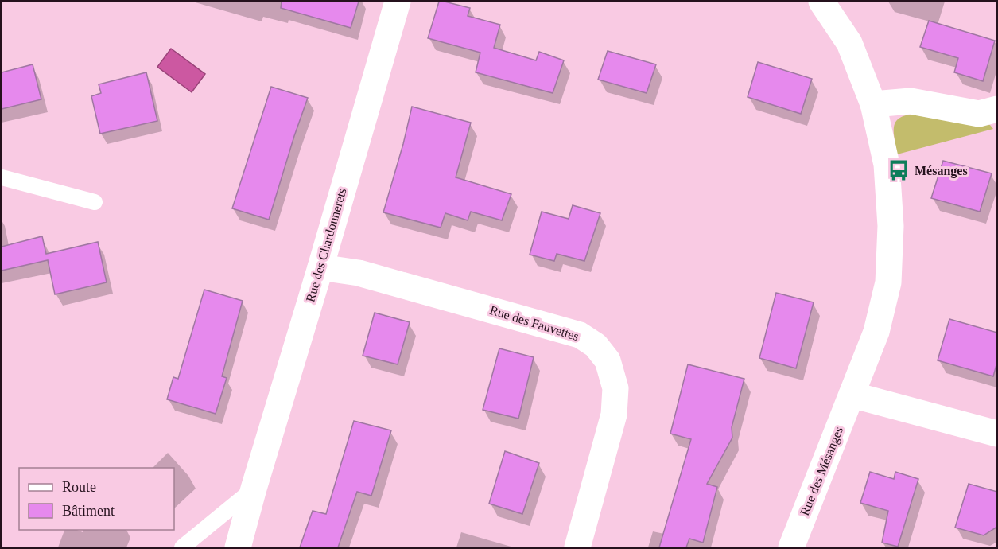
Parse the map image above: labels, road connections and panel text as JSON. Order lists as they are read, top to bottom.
{
  "streets": {
    "street": ["Rue des Chardonnerets", "Rue des Fauvettes", "Rue des Mésanges"]
  },
  "crossings": [
    ["Rue des Chardonnerets", "Rue des Fauvettes"]
  ],
  "places": {
    "bus stop": ["Mésanges"]
  },
  "legend": ["Route", "Bâtiment"]
}
